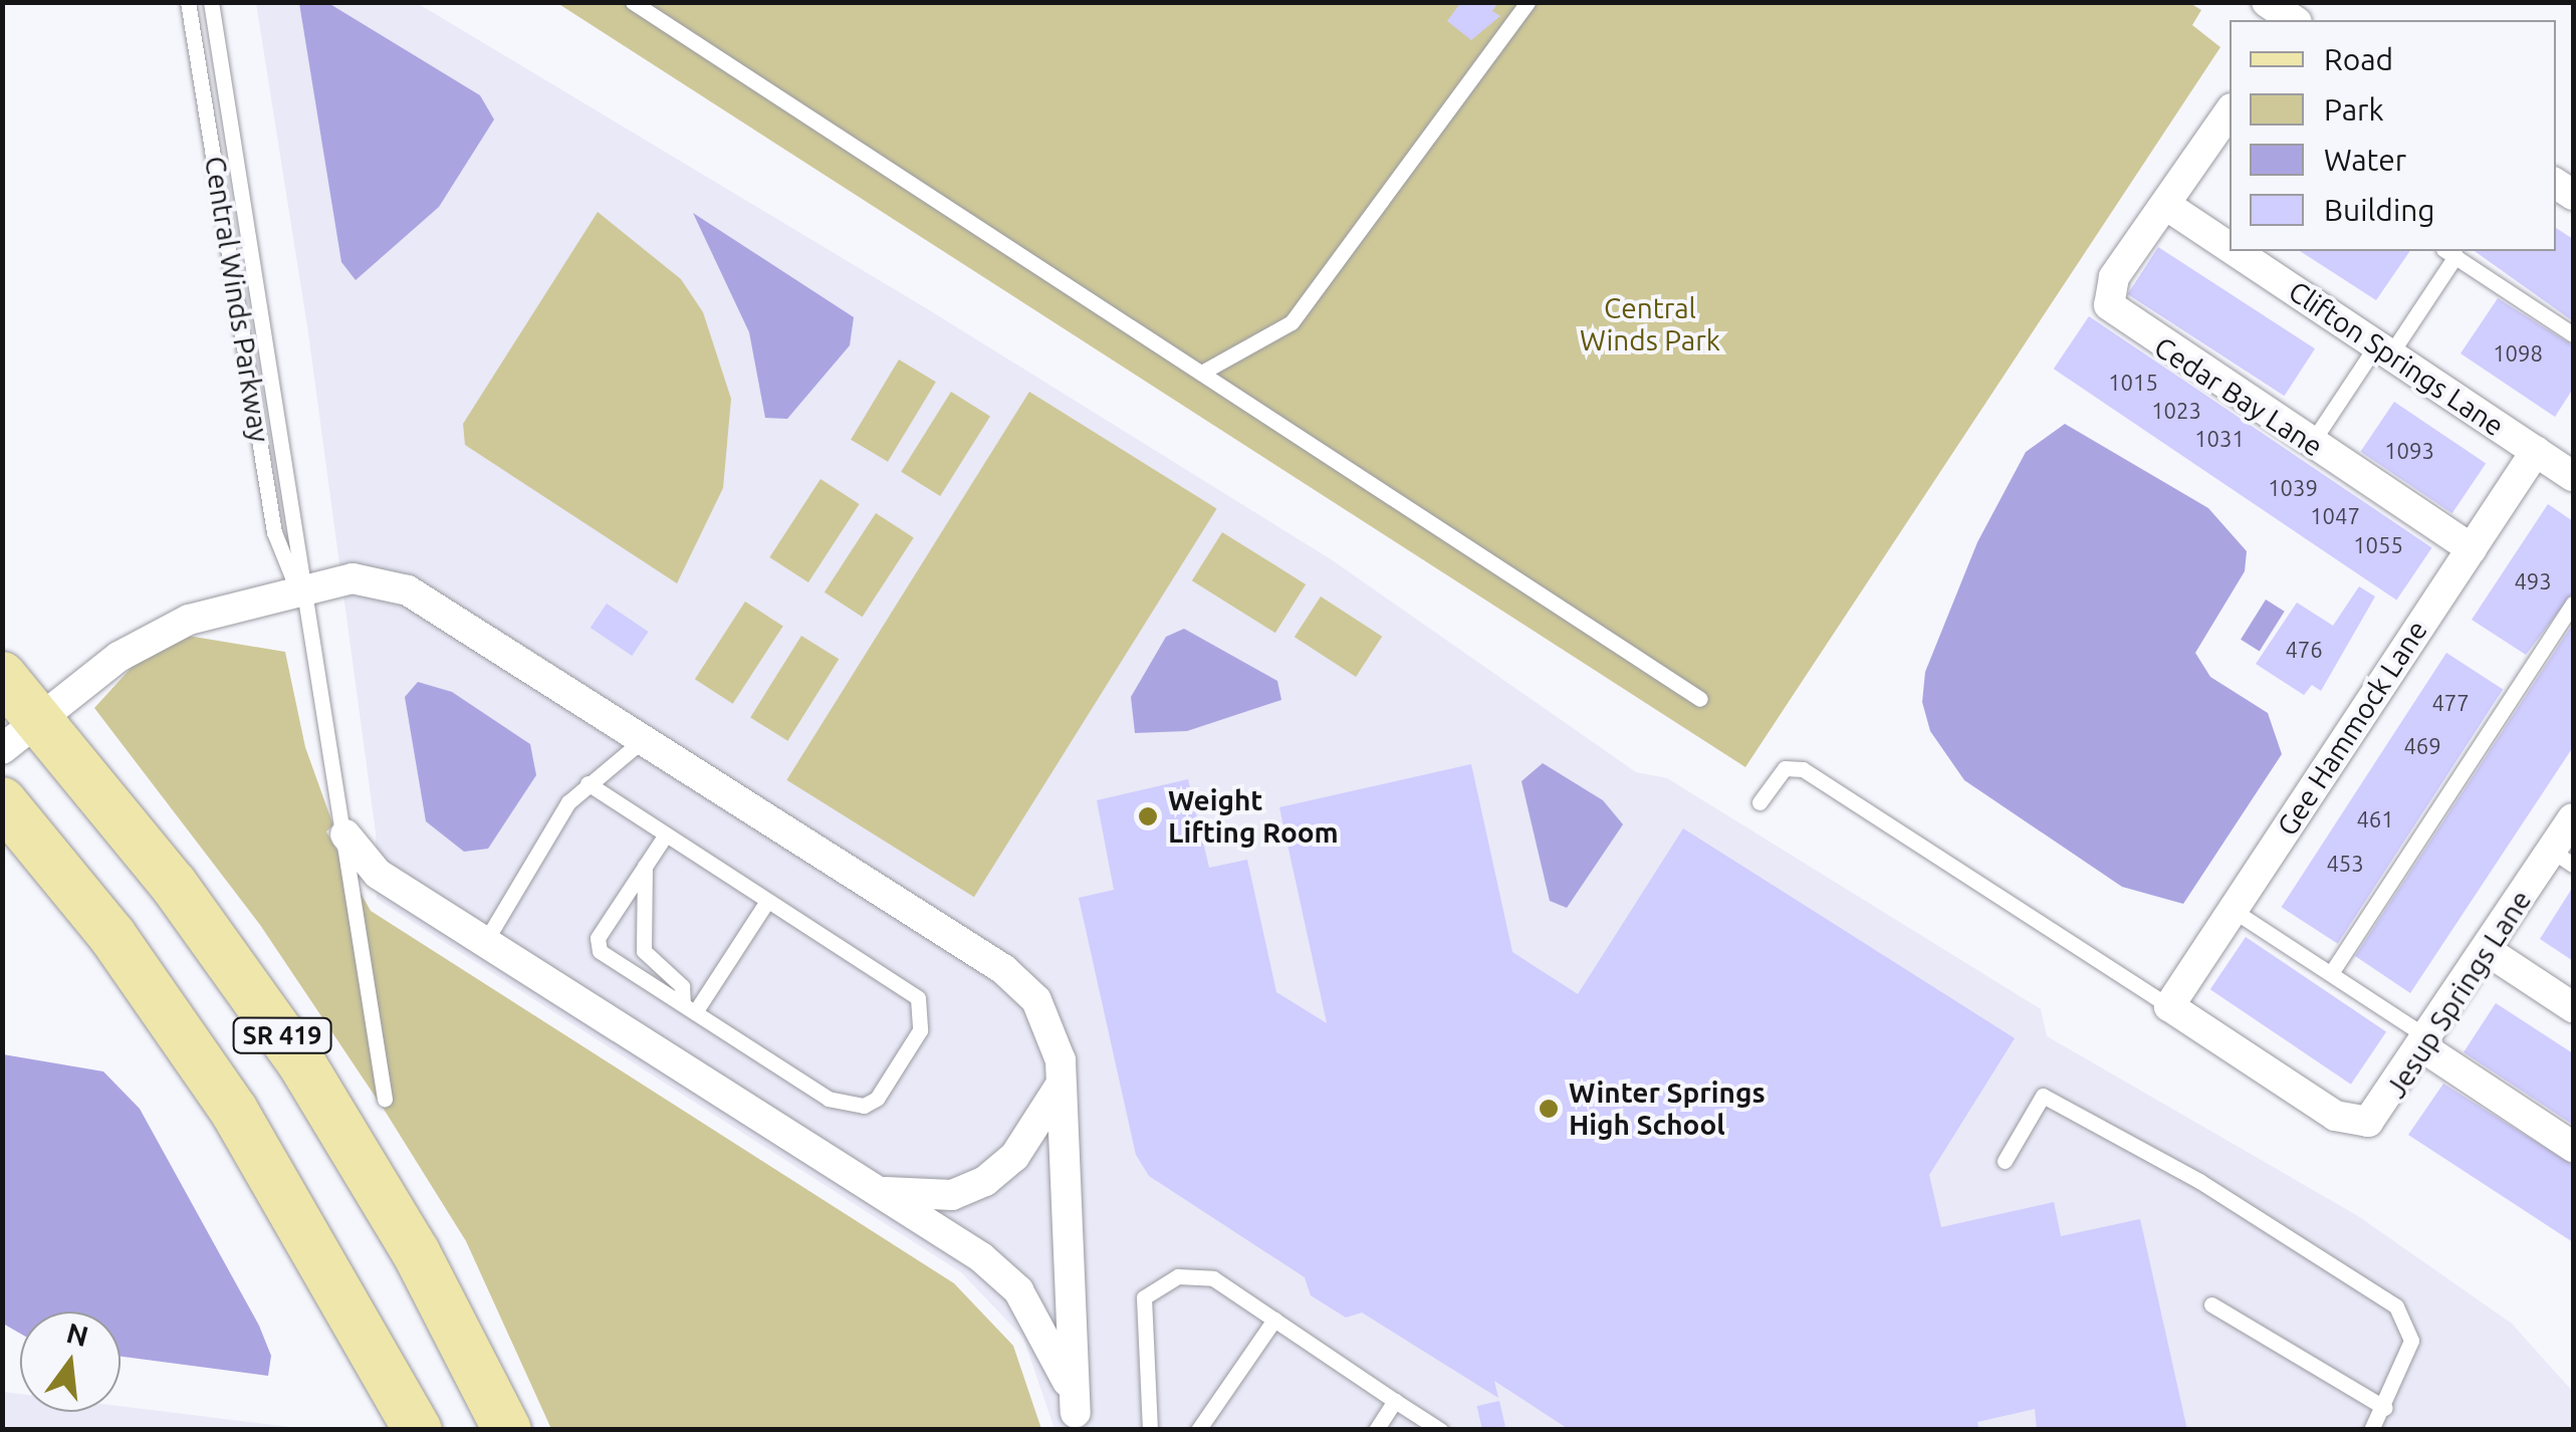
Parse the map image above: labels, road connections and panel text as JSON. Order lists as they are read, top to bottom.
{
  "streets": {
    "main road": ["SR 419"],
    "street": [
      "Clifton Springs Lane",
      "Cedar Bay Lane",
      "Gee Hammock Lane",
      "Jesup Springs Lane"
    ],
    "lane": ["Central Winds Parkway"]
  },
  "crossings": [
    ["Clifton Springs Lane", "Cedar Bay Lane"],
    ["Clifton Springs Lane", "Gee Hammock Lane"],
    ["Cedar Bay Lane", "Gee Hammock Lane"],
    ["Gee Hammock Lane", "Jesup Springs Lane"]
  ],
  "parks": ["Central Winds Park"],
  "places": ["Weight Lifting Room", "Winter Springs High School"],
  "house_numbers": [
    "1098",
    "1015",
    "1023",
    "1031",
    "1093",
    "1039",
    "1047",
    "1055",
    "493",
    "476",
    "477",
    "469",
    "461",
    "453"
  ],
  "legend": [
    "Road",
    "Park",
    "Water",
    "Building"
  ],
  "north": "top"
}
